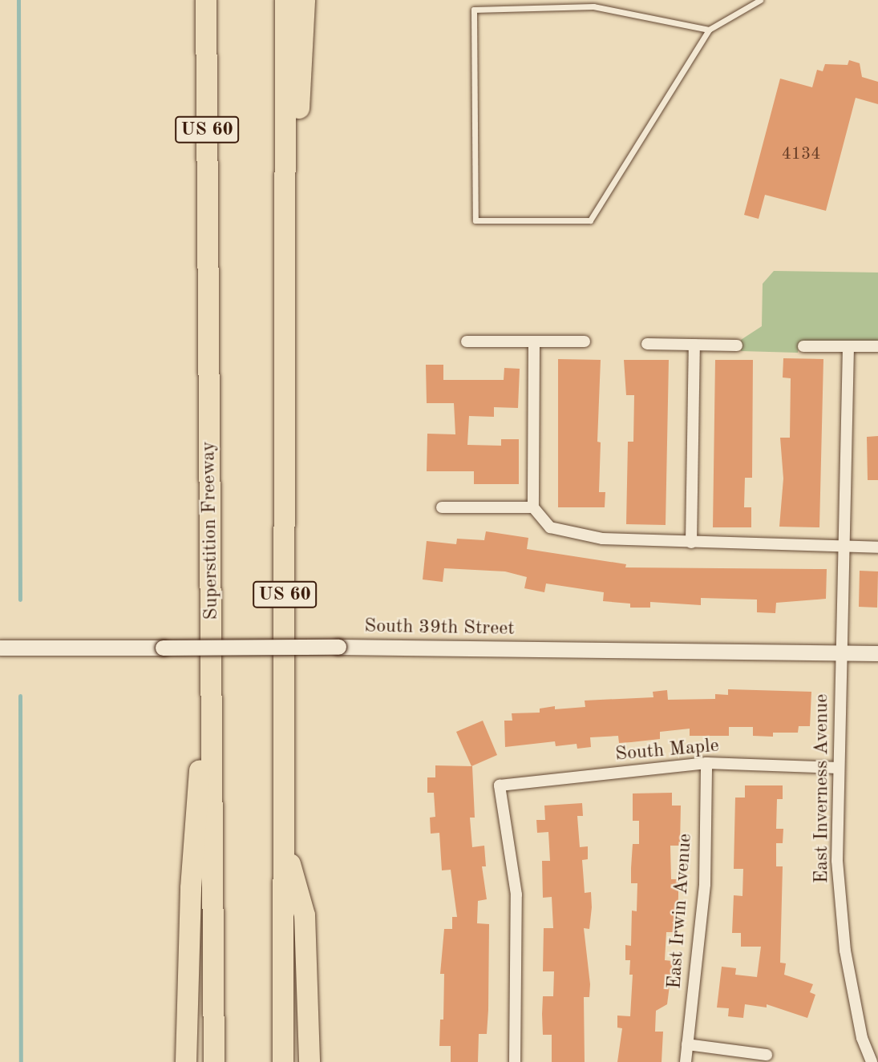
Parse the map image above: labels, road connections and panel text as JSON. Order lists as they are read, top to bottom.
{
  "streets": {
    "highway": ["US 60", "Superstition Freeway"],
    "street": [
      "South 39th Street",
      "South Maple",
      "East Inverness Avenue",
      "East Irwin Avenue"
    ]
  },
  "crossings": [
    ["South 39th Street", "East Inverness Avenue"],
    ["South Maple", "East Inverness Avenue"],
    ["South Maple", "East Irwin Avenue"]
  ],
  "house_numbers": ["4134"]
}
